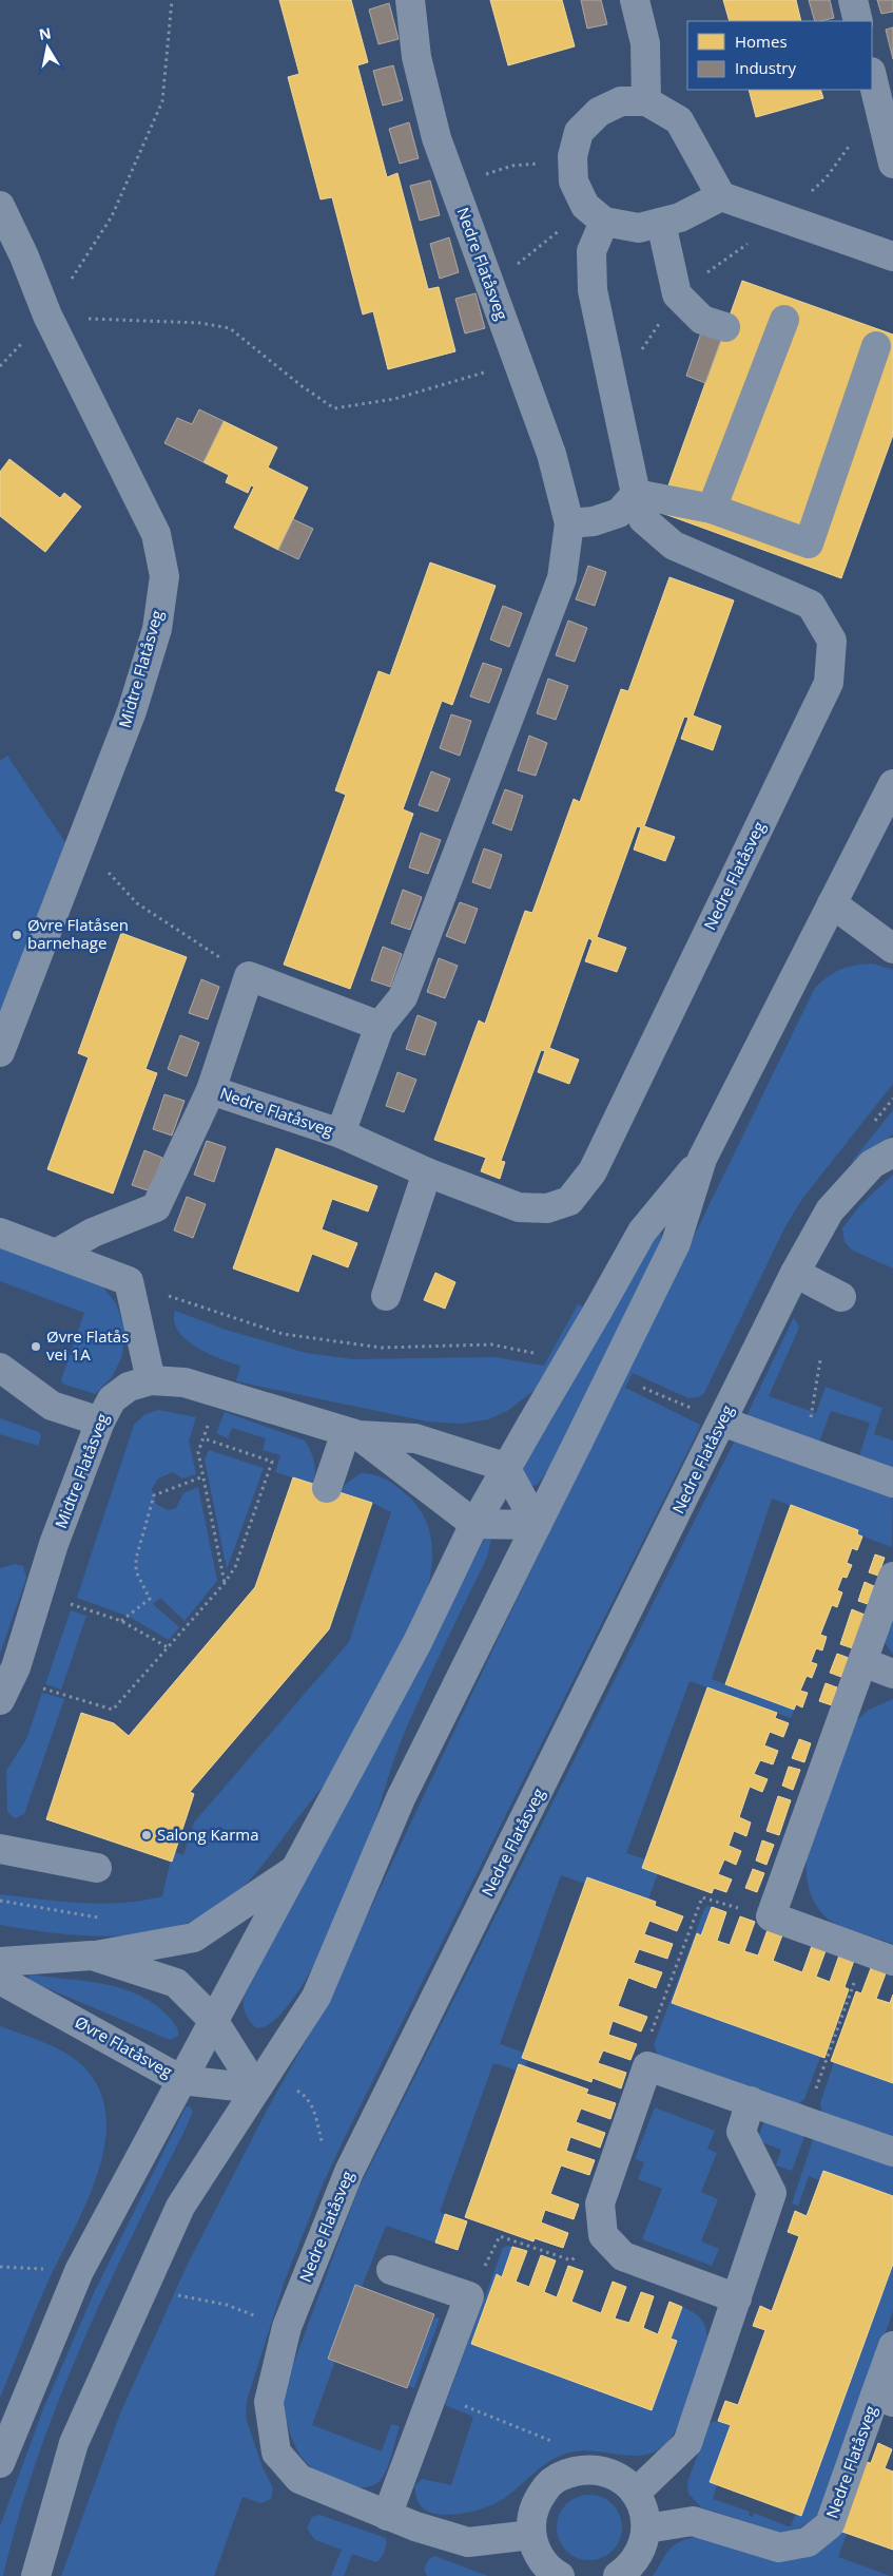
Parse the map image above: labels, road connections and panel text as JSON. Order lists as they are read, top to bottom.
{
  "streets": {
    "street": ["Nedre Flatåsveg", "Midtre Flatåsveg", "Øvre Flatåsveg"]
  },
  "places": ["Øvre Flatåsen barnehage", "Øvre Flatås vei 1A", "Salong Karma"],
  "legend": ["Homes", "Industry"],
  "north": "top"
}
